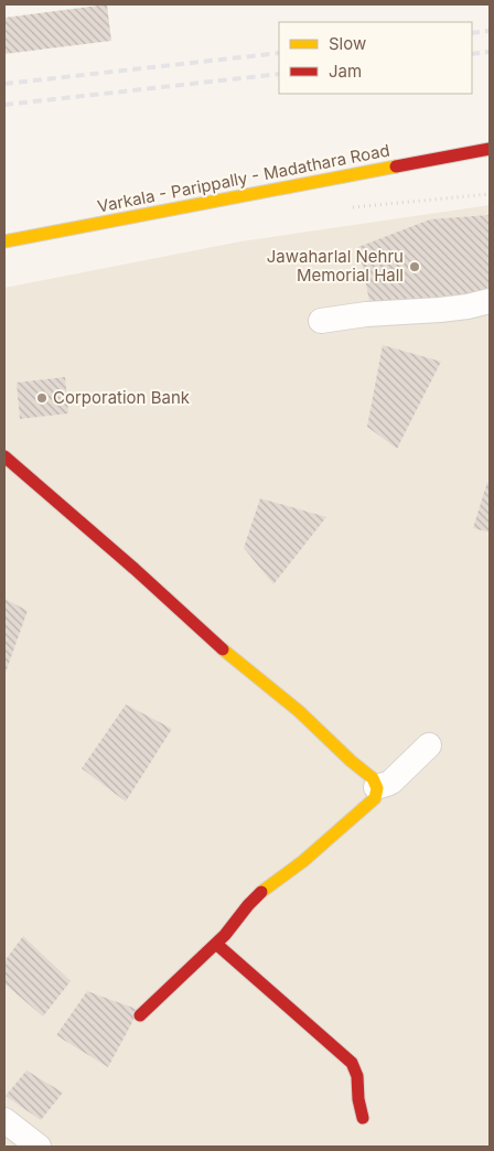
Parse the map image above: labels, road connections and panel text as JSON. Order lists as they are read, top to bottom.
{
  "streets": {
    "street": ["Varkala - Parippally - Madathara Road"]
  },
  "places": ["Jawaharlal Nehru Memorial Hall", "Corporation Bank"],
  "legend": ["Slow", "Jam"]
}
